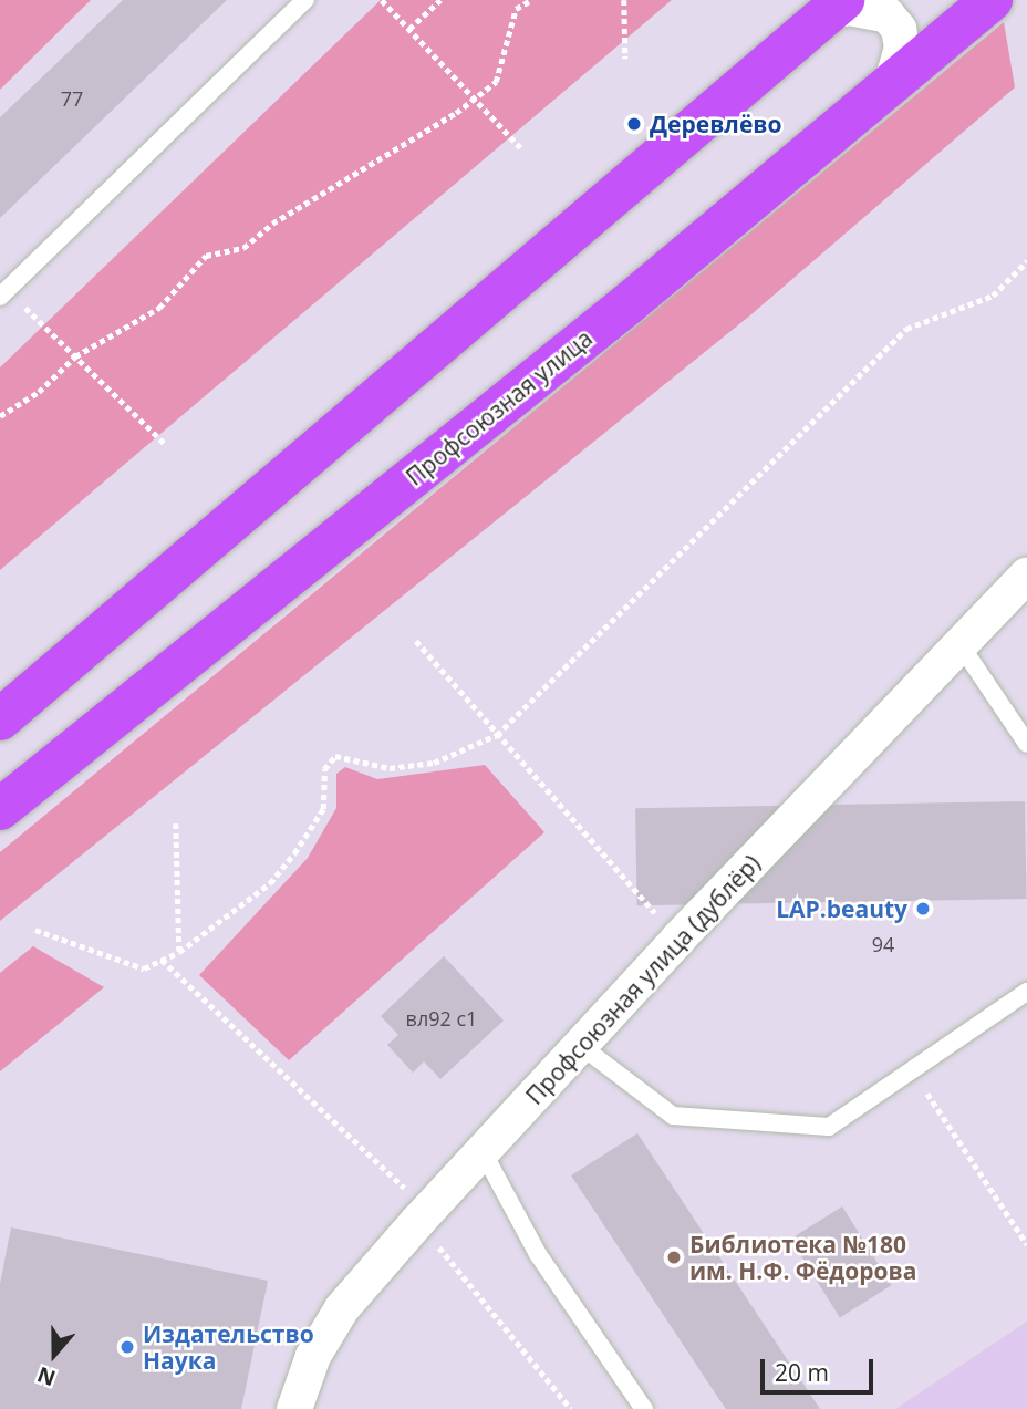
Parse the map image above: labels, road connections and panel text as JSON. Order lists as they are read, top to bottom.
{
  "streets": {
    "main road": ["Профсоюзная улица"],
    "street": ["Профсоюзная улица (дублёр)"]
  },
  "places": [
    "Деревлёво",
    "LAP.beauty",
    "Библиотека №180 им. Н.Ф. Фёдорова",
    "Издательство Наука"
  ],
  "house_numbers": ["77", "94", "вл92 с1"],
  "scale_bar": "20 m",
  "north": "bottom"
}
